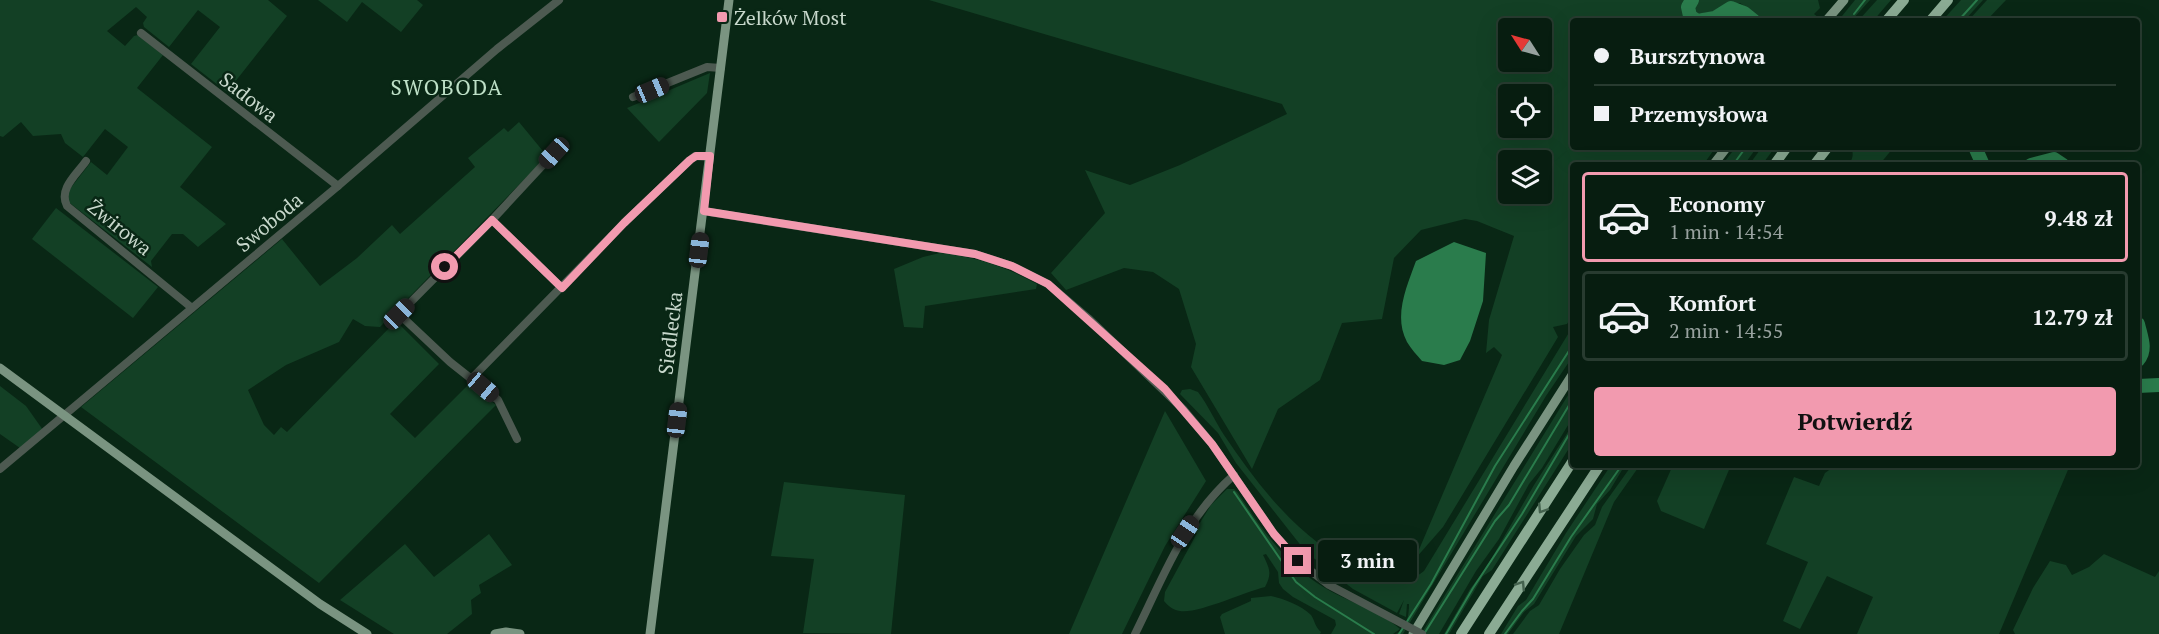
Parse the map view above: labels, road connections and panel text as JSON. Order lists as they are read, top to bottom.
{
  "streets": {
    "main road": ["Siedlecka"],
    "street": ["Sadowa", "Swoboda", "Żwirowa"]
  },
  "crossings": [
    ["Sadowa", "Swoboda"],
    ["Swoboda", "Żwirowa"]
  ],
  "districts": ["SWOBODA"],
  "places": {
    "transit": ["Żelków Most"]
  },
  "north": "top left",
  "page": {
    "banner": ["Bursztynowa", "Przemysłowa"],
    "list": [
      {
        "name": "Economy",
        "note": "1 min · 14:54",
        "value": "9.48 zł"
      },
      {
        "name": "Komfort",
        "note": "2 min · 14:55",
        "value": "12.79 zł"
      }
    ],
    "buttons": "Potwierdź",
    "bubble": "3 min"
  }
}
